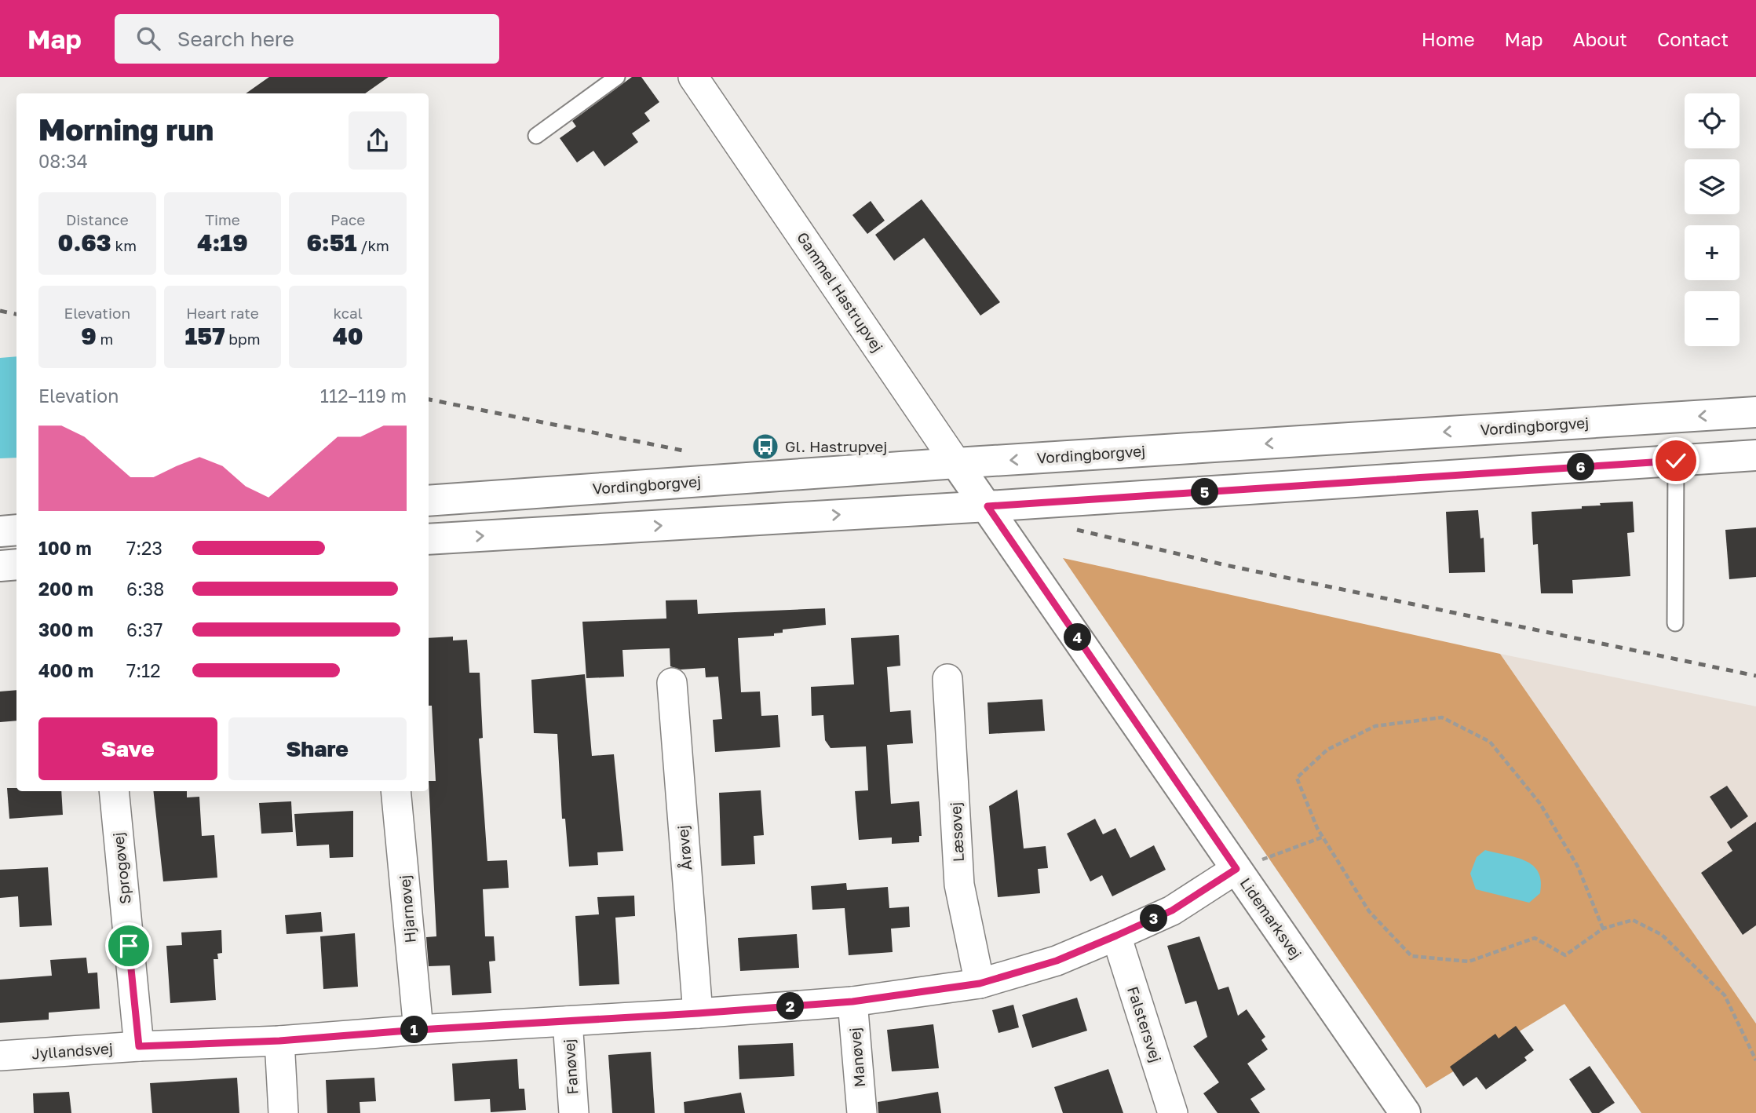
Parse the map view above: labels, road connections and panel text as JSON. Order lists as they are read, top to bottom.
{
  "streets": {
    "main road": ["Gammel Hastrupvej", "Vordingborgvej", "Lidemarksvej"],
    "street": [
      "Læsøvej",
      "Årøvej",
      "Sprogøvej",
      "Hjarnøvej",
      "Falstersvej",
      "Jyllandsvej",
      "Manøvej",
      "Fanøvej"
    ]
  },
  "crossings": [
    ["Gammel Hastrupvej", "Vordingborgvej"],
    ["Gammel Hastrupvej", "Lidemarksvej"],
    ["Læsøvej", "Jyllandsvej"],
    ["Årøvej", "Jyllandsvej"],
    ["Sprogøvej", "Jyllandsvej"],
    ["Hjarnøvej", "Jyllandsvej"],
    ["Lidemarksvej", "Jyllandsvej"],
    ["Falstersvej", "Jyllandsvej"],
    ["Jyllandsvej", "Manøvej"],
    ["Jyllandsvej", "Fanøvej"]
  ],
  "places": {
    "bus stop": ["Gl. Hastrupvej"]
  },
  "page": {
    "header": "Map",
    "search": "Search here",
    "nav": [
      "Home",
      "Map",
      "About",
      "Contact"
    ],
    "map_buttons": ["+", "−"],
    "heading": ["Morning run", "08:34"],
    "stats": [
      ["Distance", "0.63 km"],
      ["Time", "4:19"],
      ["Pace", "6:51 /km"],
      ["Elevation", "9 m"],
      ["Heart rate", "157 bpm"],
      ["kcal", "40"]
    ],
    "chart": ["Elevation", "112–119 m"],
    "pins": [
      "6",
      "5",
      "4",
      "3",
      "2",
      "1"
    ],
    "list": [
      {
        "name": "100 m",
        "note": "7:23"
      },
      {
        "name": "200 m",
        "note": "6:38"
      },
      {
        "name": "300 m",
        "note": "6:37"
      },
      {
        "name": "400 m",
        "note": "7:12"
      }
    ],
    "buttons": ["Save", "Share"]
  }
}
